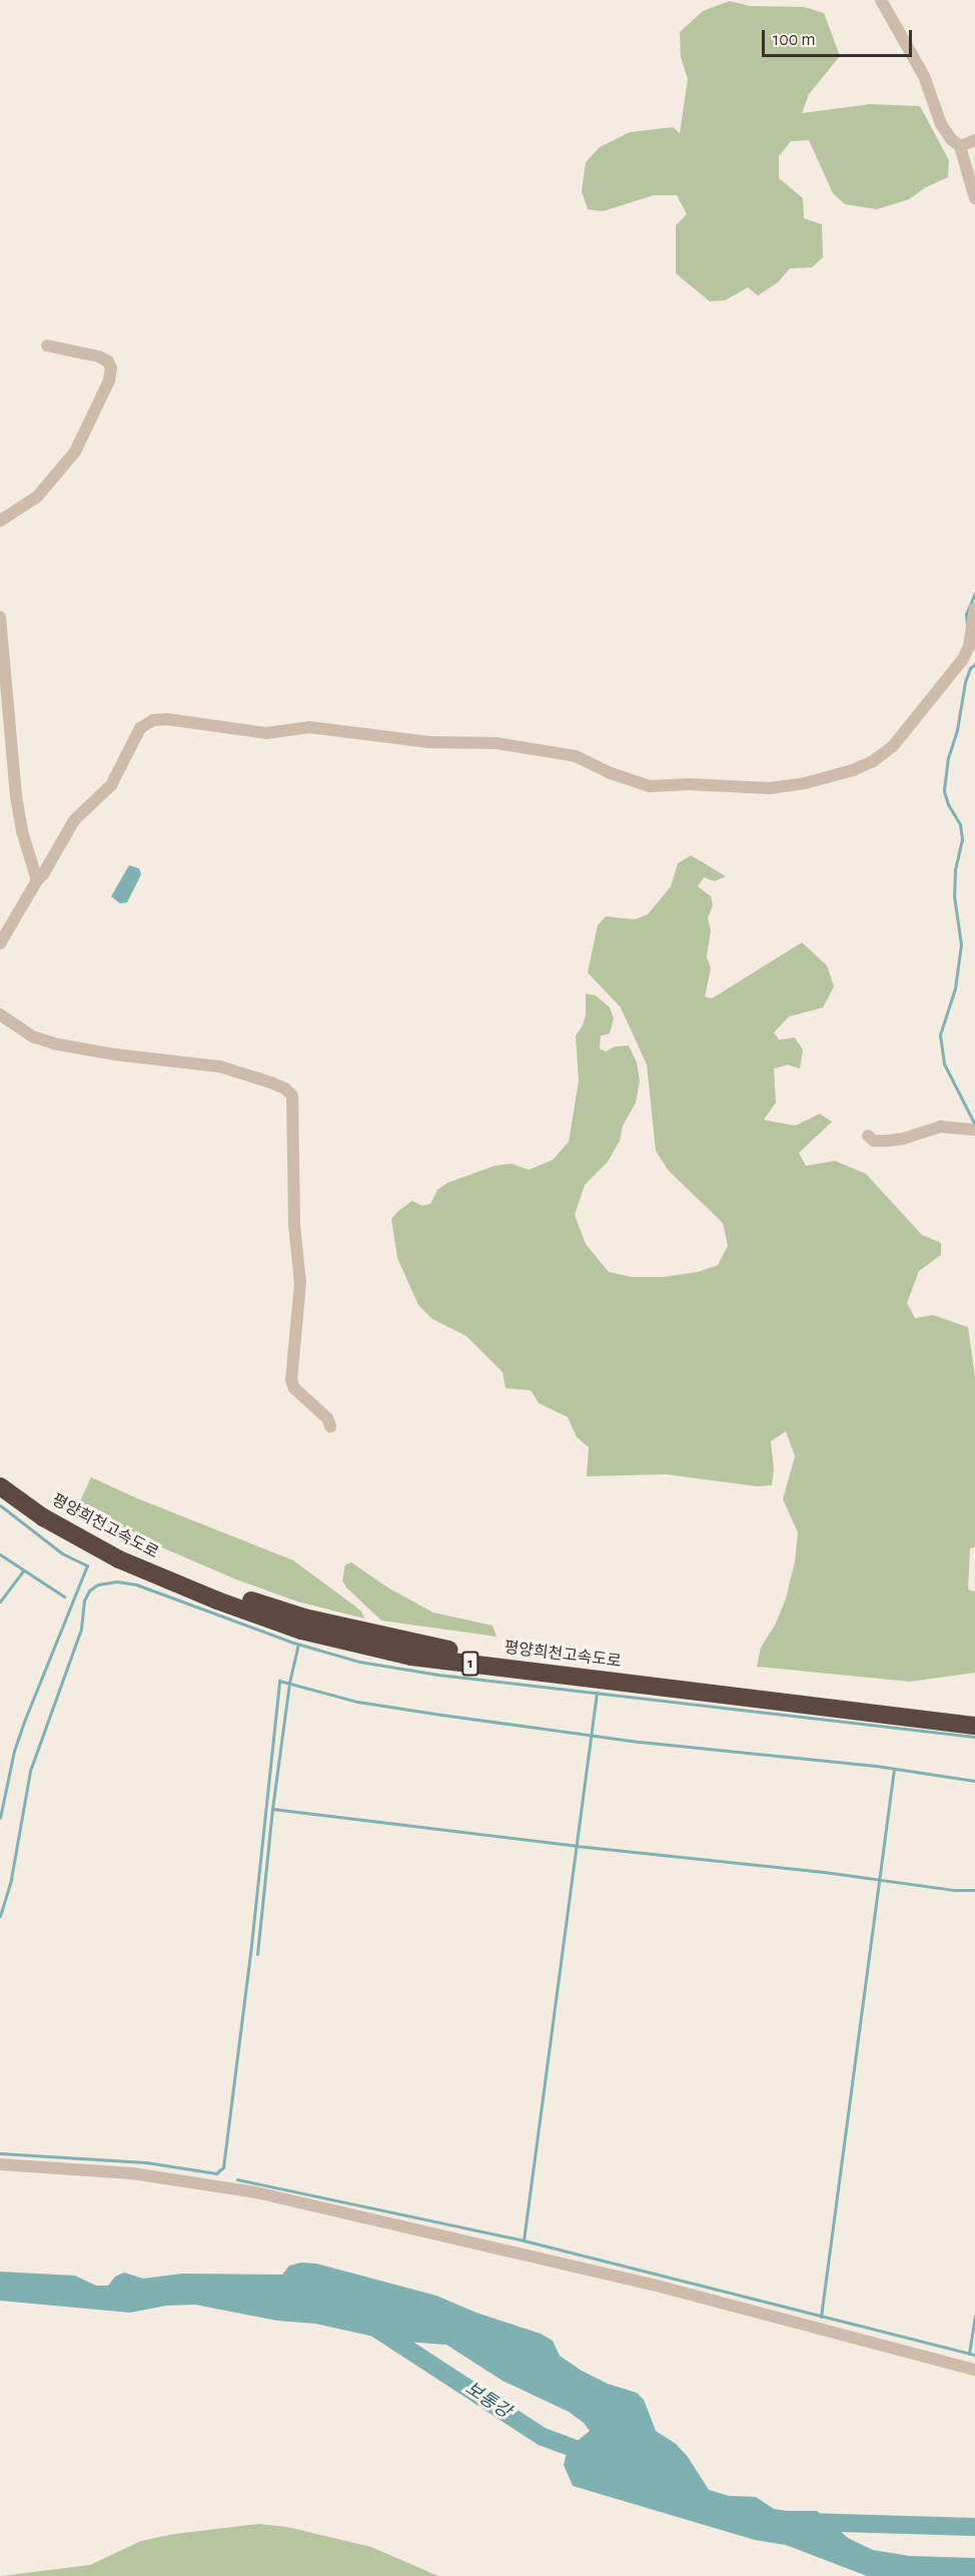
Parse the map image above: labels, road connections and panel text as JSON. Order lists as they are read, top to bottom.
{
  "streets": {
    "highway": ["평양희천고속도로", "1"]
  },
  "water": ["보통강"],
  "scale_bar": "100 m"
}
